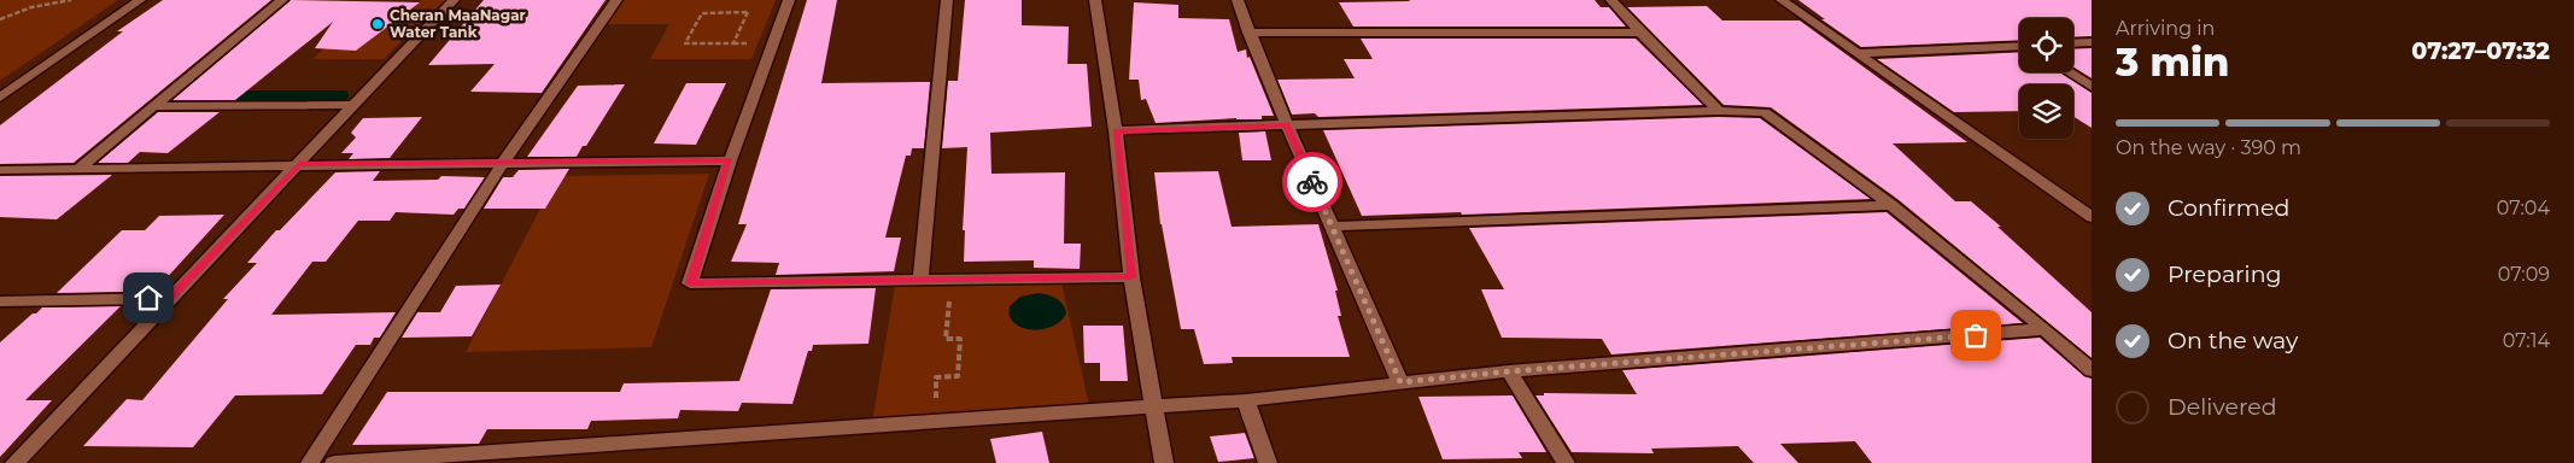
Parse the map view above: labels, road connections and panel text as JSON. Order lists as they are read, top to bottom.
{
  "places": ["Cheran MaaNagar Water Tank"],
  "page": {
    "heading": ["3 min", "Arriving in", "07:27–07:32"],
    "bar": "On the way · 390 m",
    "list": [
      ["Confirmed", "07:04"],
      ["Preparing", "07:09"],
      ["On the way", "07:14"],
      "Delivered"
    ]
  }
}
